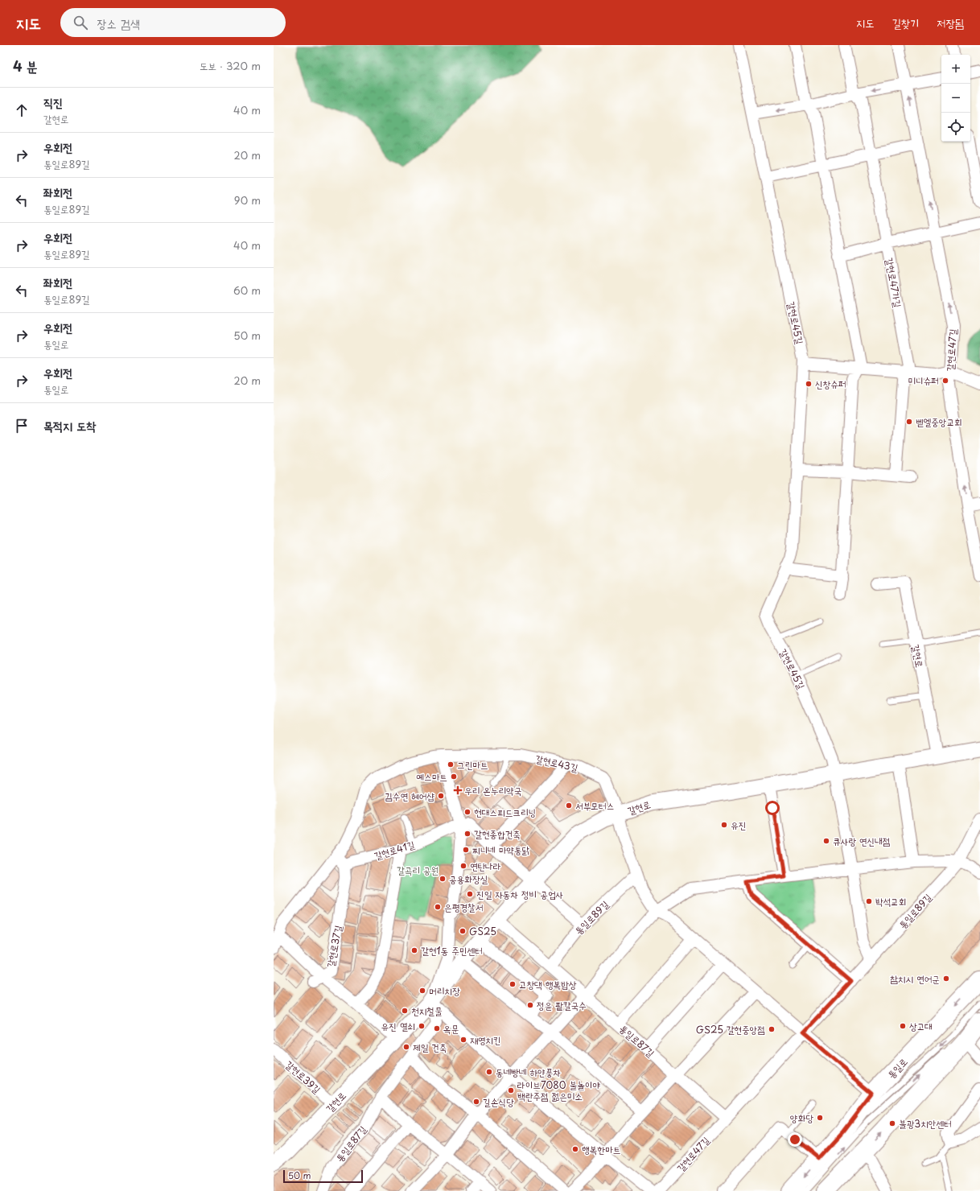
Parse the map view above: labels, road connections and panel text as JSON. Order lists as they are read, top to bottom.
{
  "streets": {
    "main road": ["갈현로", "통일로"],
    "street": [
      "갈현로47가길",
      "갈현로45길",
      "갈현로47길",
      "갈현로43길",
      "갈현로41길",
      "통일로89길",
      "갈현로37길",
      "통일로87길",
      "갈현로39길"
    ]
  },
  "crossings": [
    ["갈현로45길", "갈현로"],
    ["갈현로47길", "통일로89길"],
    ["갈현로47길", "통일로87길"],
    ["갈현로", "갈현로43길"],
    ["갈현로", "통일로87길"],
    ["갈현로", "갈현로39길"],
    ["갈현로41길", "갈현로37길"],
    ["통일로89길", "통일로87길"]
  ],
  "parks": ["갈곡리 공원"],
  "places": {
    "other": [
      "미니슈퍼",
      "신창슈퍼",
      "벧엘중앙교회",
      "그린마트",
      "예스마트",
      "김수연 헤어샵",
      "서부모터스",
      "현대스피드크리닝",
      "유진",
      "갈현종합건축",
      "큐사랑 연신내점",
      "찌니네 마약통닭",
      "연탄나라",
      "공용화장실",
      "진일 자동차 정비 공업사",
      "박석교회",
      "은평경찰서",
      "GS25",
      "갈현1동 주민센터",
      "참치시 연어군",
      "고창댁 행복밥상",
      "머리치장",
      "정윤 팥칼국수",
      "천지철물",
      "유진 열쇠",
      "상고대",
      "옥문",
      "GS25 갈현중앙점",
      "재영치킨",
      "제일 건축",
      "동네빵네 하얀풍차",
      "라이브7080 불놀이야 백란주점 젊은미소",
      "길손식당",
      "양화당",
      "불광3치안센터",
      "행복한마트"
    ],
    "health": ["우리 온누리약국"]
  },
  "scale_bar": "50 m",
  "page": {
    "header": "지도",
    "search": "장소 검색",
    "nav": ["지도", "길찾기", "저장됨"],
    "heading": ["4 분", "도보 · 320 m"],
    "map_buttons": ["+", "−"],
    "list": [
      ["직진", "갈현로", "40 m"],
      ["우회전", "통일로89길", "20 m"],
      ["좌회전", "통일로89길", "90 m"],
      ["우회전", "통일로89길", "40 m"],
      ["좌회전", "통일로89길", "60 m"],
      ["우회전", "통일로", "50 m"],
      ["우회전", "통일로", "20 m"],
      "목적지 도착"
    ],
    "scale": "50 m"
  }
}
